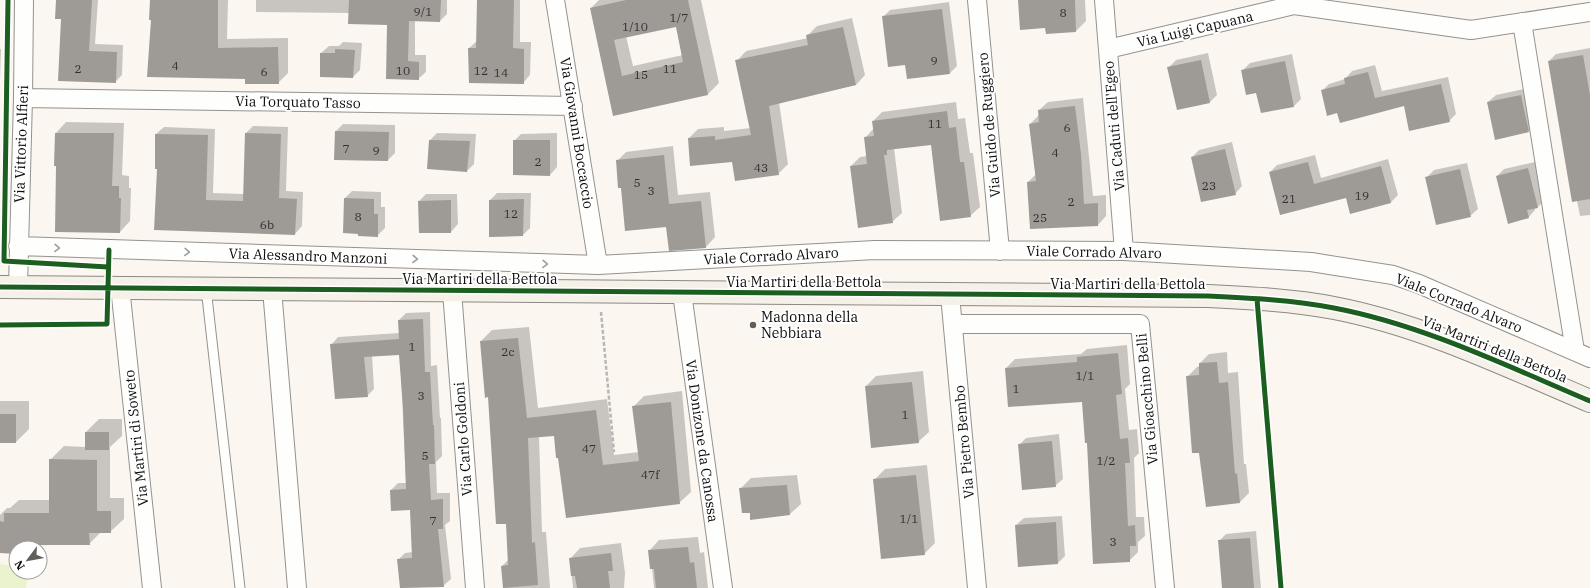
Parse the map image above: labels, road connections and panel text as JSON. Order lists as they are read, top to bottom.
{
  "streets": {
    "main road": ["Via Martiri della Bettola"],
    "street": [
      "Via Luigi Capuana",
      "Via Torquato Tasso",
      "Via Guido de Ruggiero",
      "Via Caduti dell'Egeo",
      "Via Giovanni Boccaccio",
      "Via Vittorio Alfieri",
      "Viale Corrado Alvaro",
      "Via Alessandro Manzoni",
      "Via Gioacchino Belli",
      "Via Martiri di Soweto",
      "Via Carlo Goldoni",
      "Via Donizone da Canossa",
      "Via Pietro Bembo"
    ]
  },
  "crossings": [
    ["Via Luigi Capuana", "Via Caduti dell'Egeo"],
    ["Via Luigi Capuana", "Viale Corrado Alvaro"],
    ["Via Torquato Tasso", "Via Giovanni Boccaccio"],
    ["Via Torquato Tasso", "Via Vittorio Alfieri"],
    ["Via Guido de Ruggiero", "Viale Corrado Alvaro"],
    ["Via Caduti dell'Egeo", "Viale Corrado Alvaro"],
    ["Via Giovanni Boccaccio", "Viale Corrado Alvaro"],
    ["Via Giovanni Boccaccio", "Via Alessandro Manzoni"],
    ["Via Vittorio Alfieri", "Via Alessandro Manzoni"],
    ["Via Vittorio Alfieri", "Via Martiri della Bettola"],
    ["Viale Corrado Alvaro", "Via Alessandro Manzoni"],
    ["Via Martiri della Bettola", "Via Martiri di Soweto"],
    ["Via Martiri della Bettola", "Via Carlo Goldoni"],
    ["Via Martiri della Bettola", "Via Donizone da Canossa"],
    ["Via Martiri della Bettola", "Via Pietro Bembo"],
    ["Via Gioacchino Belli", "Via Pietro Bembo"]
  ],
  "one_way": ["Via Alessandro Manzoni"],
  "places": ["Madonna della Nebbiara"],
  "house_numbers": [
    "9/1",
    "8",
    "1/7",
    "1/10",
    "9",
    "4",
    "2",
    "11",
    "10",
    "12",
    "6",
    "14",
    "15",
    "11",
    "6",
    "7",
    "9",
    "4",
    "2",
    "43",
    "5",
    "23",
    "3",
    "19",
    "21",
    "2",
    "12",
    "8",
    "25",
    "6b",
    "1",
    "2c",
    "1/1",
    "1",
    "3",
    "1",
    "47",
    "5",
    "1/2",
    "47f",
    "1/1",
    "7",
    "3"
  ],
  "north": "bottom left"
}
